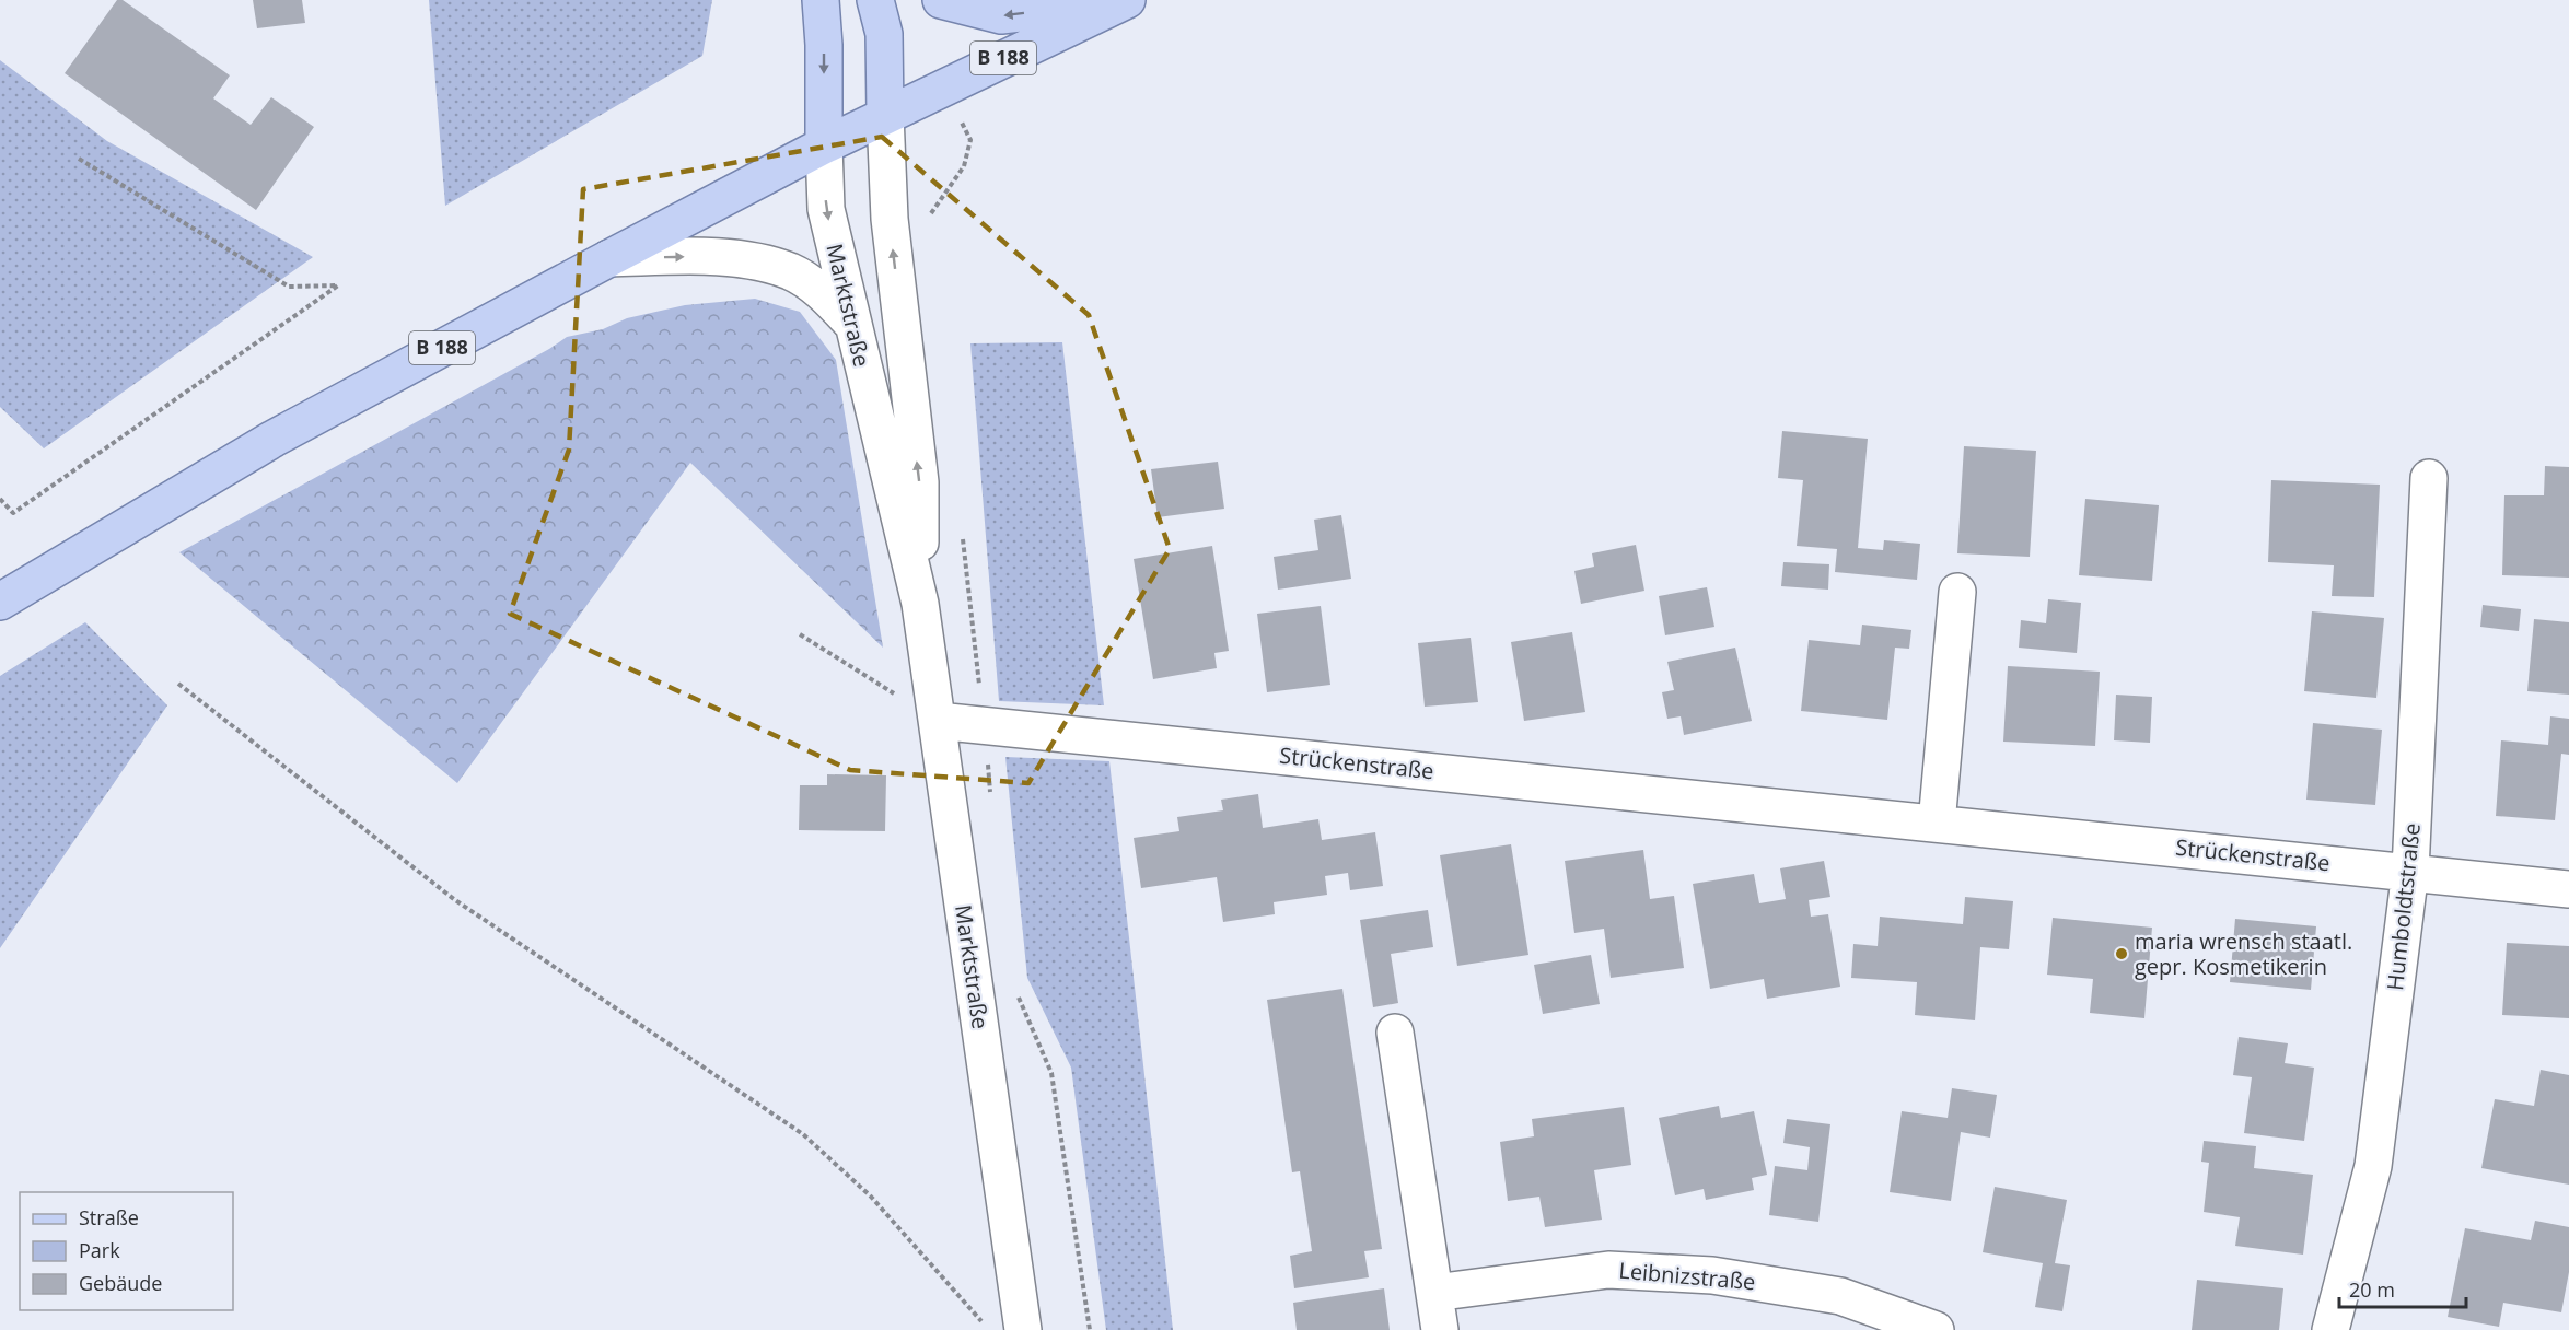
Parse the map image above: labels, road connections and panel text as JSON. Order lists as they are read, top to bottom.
{
  "streets": {
    "main road": ["B 188", "Marktstraße"],
    "street": ["Strückenstraße", "Humboldtstraße", "Leibnizstraße"]
  },
  "crossings": [
    ["B 188", "Marktstraße"],
    ["Marktstraße", "Strückenstraße"],
    ["Strückenstraße", "Humboldtstraße"]
  ],
  "places": ["maria wrensch staatl. gepr. Kosmetikerin"],
  "legend": ["Straße", "Park", "Gebäude"],
  "scale_bar": "20 m"
}
